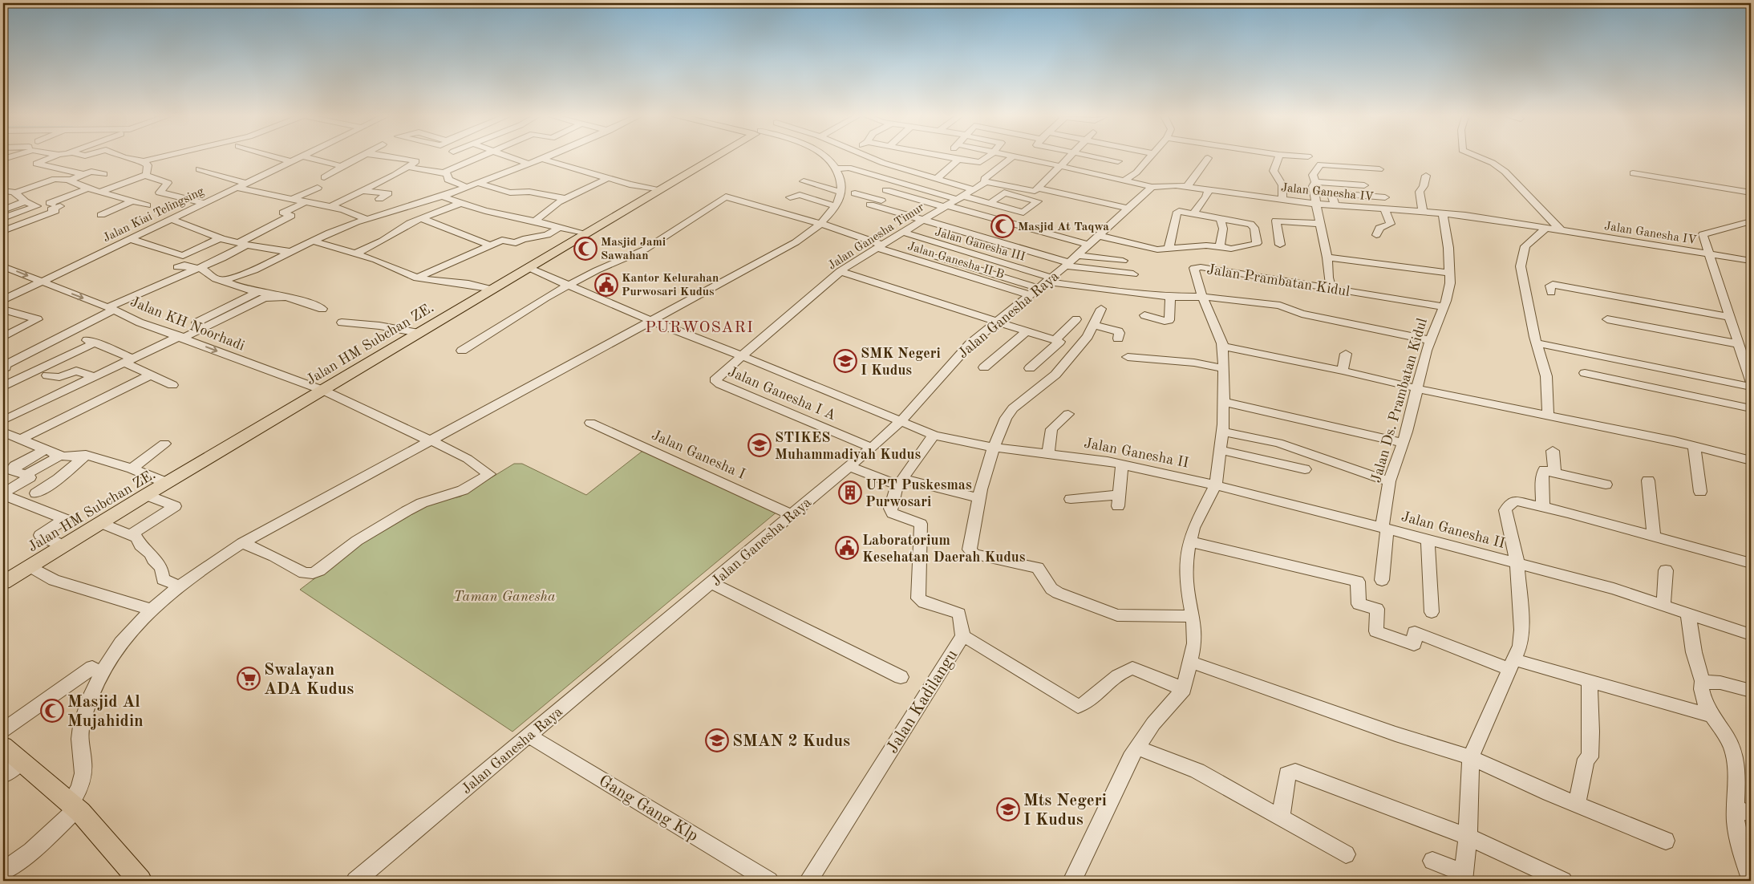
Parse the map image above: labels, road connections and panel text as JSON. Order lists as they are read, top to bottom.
{
  "streets": {
    "main road": ["Jalan HM Subchan ZE."],
    "street": [
      "Jalan Ganesha IV",
      "Jalan Kiai Telingsing",
      "Jalan Ganesha Timur",
      "Jalan Ganesha III",
      "Jalan Ganesha II B",
      "Jalan Prambatan Kidul",
      "Jalan Ganesha Raya",
      "Jalan KH Noorhadi",
      "Jalan Ganesha I A",
      "Jalan Ds. Prambatan Kidul",
      "Jalan Ganesha II",
      "Jalan Ganesha I",
      "Jalan Kadilangu",
      "Gang Gang Klp"
    ]
  },
  "crossings": [
    ["Jalan Ganesha IV", "Jalan Ganesha Raya"],
    ["Jalan Ganesha IV", "Jalan Ds. Prambatan Kidul"],
    ["Jalan Kiai Telingsing", "Jalan KH Noorhadi"],
    ["Jalan Ganesha Timur", "Jalan Ganesha III"],
    ["Jalan Ganesha Timur", "Jalan Ganesha II B"],
    ["Jalan Ganesha Timur", "Jalan Ganesha I A"],
    ["Jalan Ganesha Timur", "Jalan Ganesha II"],
    ["Jalan Ganesha III", "Jalan Ganesha Raya"],
    ["Jalan Ganesha II B", "Jalan Ganesha Raya"],
    ["Jalan Ganesha II B", "Jalan Ganesha II"],
    ["Jalan Prambatan Kidul", "Jalan Ds. Prambatan Kidul"],
    ["Jalan Prambatan Kidul", "Jalan Ganesha II"],
    ["Jalan Prambatan Kidul", "Jalan Kadilangu"],
    ["Jalan Ganesha Raya", "Jalan Ganesha I A"],
    ["Jalan Ganesha Raya", "Jalan Ganesha II"],
    ["Jalan Ganesha Raya", "Jalan Ganesha I"],
    ["Jalan Ganesha Raya", "Gang Gang Klp"],
    ["Jalan KH Noorhadi", "Jalan HM Subchan ZE."],
    ["Jalan HM Subchan ZE.", "Jalan Ganesha II"],
    ["Jalan Ganesha I A", "Jalan Ganesha II"],
    ["Jalan Ds. Prambatan Kidul", "Jalan Ganesha II"]
  ],
  "districts": ["PURWOSARI"],
  "parks": ["Taman Ganesha"],
  "places": {
    "mosque": ["Masjid At Taqwa", "Masjid Jami Sawahan", "Masjid Al Mujahidin"],
    "public building": ["Kantor Kelurahan Purwosari Kudus", "Laboratorium Kesehatan Daerah Kudus"],
    "school or university": [
      "SMK Negeri I Kudus",
      "STIKES Muhammadiyah Kudus",
      "SMAN 2 Kudus",
      "Mts Negeri I Kudus"
    ],
    "building": ["UPT Puskesmas Purwosari"],
    "supermarket": ["Swalayan ADA Kudus"]
  }
}
